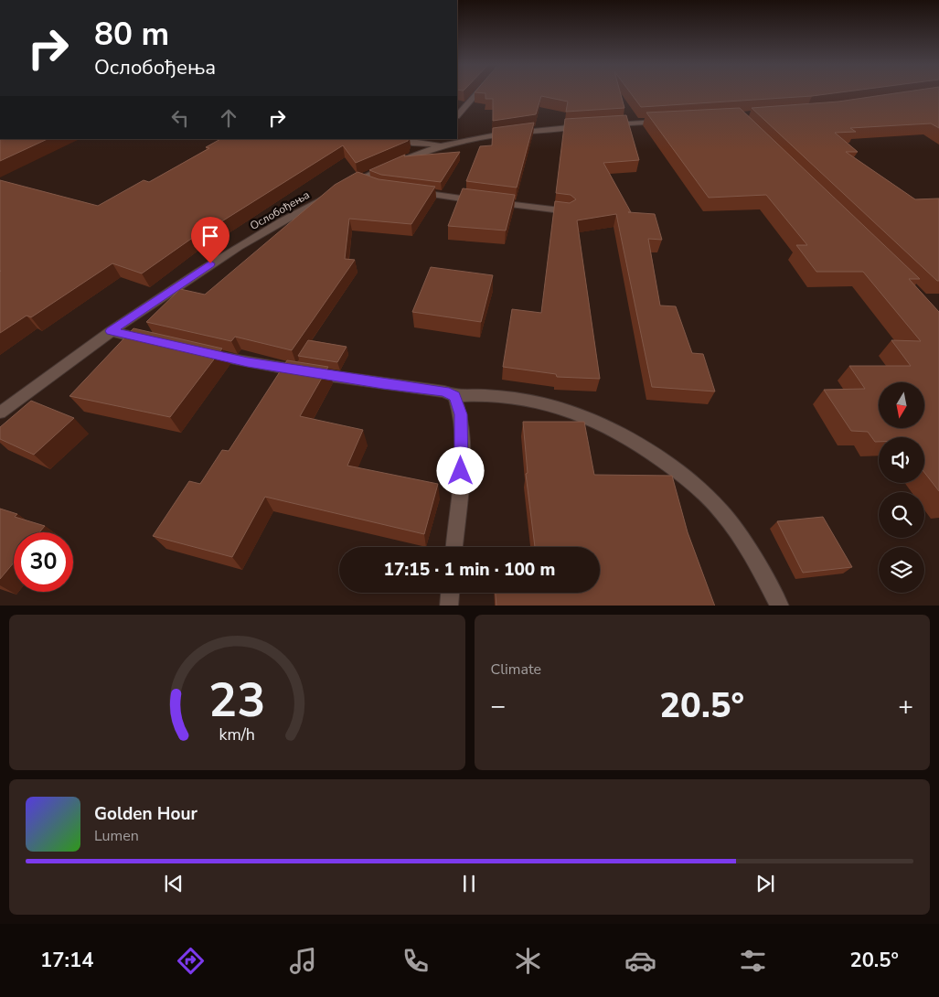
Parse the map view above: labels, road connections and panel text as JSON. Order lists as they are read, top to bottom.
{
  "streets": {
    "street": ["Ослобођења"]
  },
  "north": "bottom",
  "page": {
    "turn": ["80 m", "Ослобођења"],
    "limit": "30",
    "trip": "17:15 · 1 min · 100 m",
    "tile": "Climate",
    "heat": ["−", "20.5°", "+"],
    "song": ["Golden Hour", "Lumen"],
    "tabs": ["17:14", "20.5°"],
    "gauge": ["23", "km/h"]
  }
}
